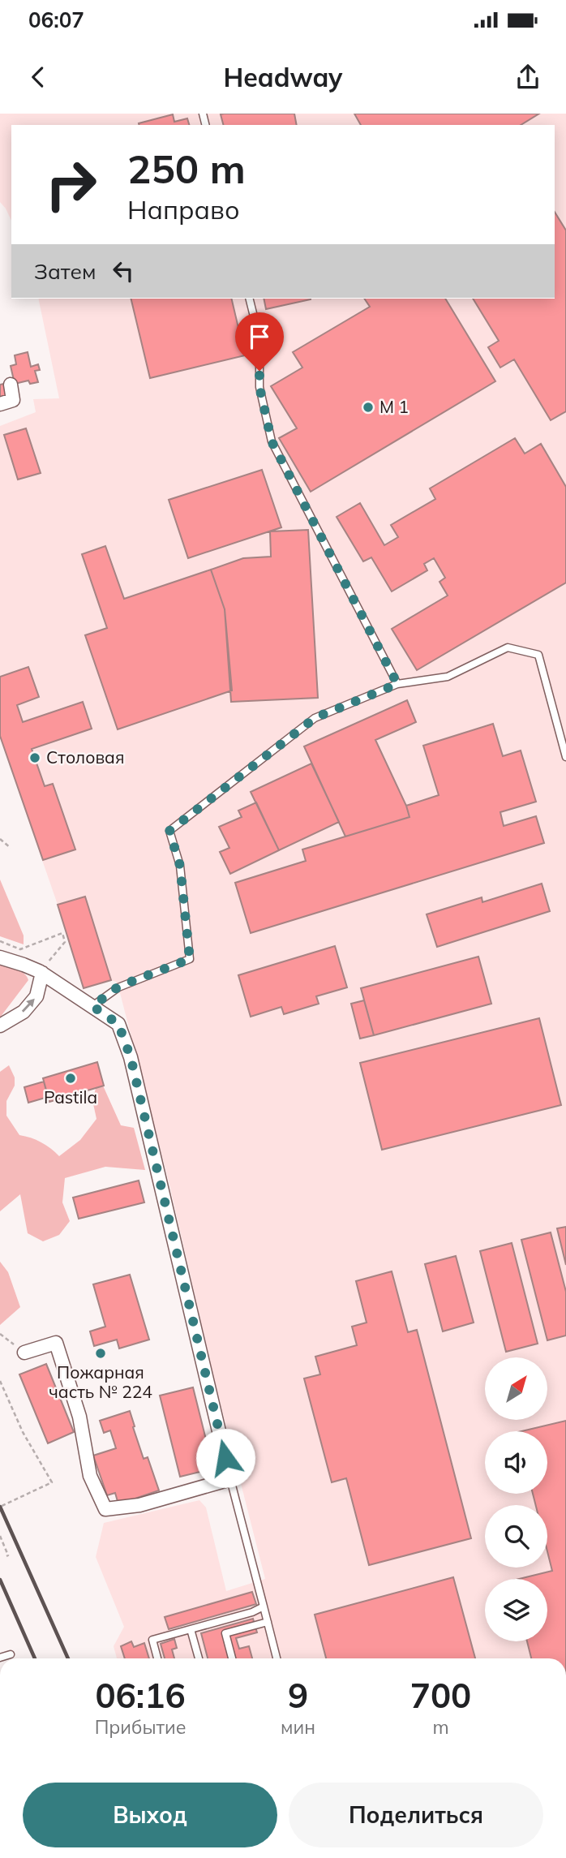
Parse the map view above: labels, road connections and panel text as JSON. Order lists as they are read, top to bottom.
{
  "places": [
    "M 1",
    "Столовая",
    "Pastila",
    "Пожарная часть № 224"
  ],
  "north": "top right",
  "page": {
    "status": "06:07",
    "header": "Headway",
    "turn": ["250 m", "Направо"],
    "then": "Затем",
    "eta": [
      "06:16",
      "Прибытие",
      "9",
      "мин",
      "700",
      "m"
    ],
    "buttons": ["Выход", "Поделиться"]
  }
}
